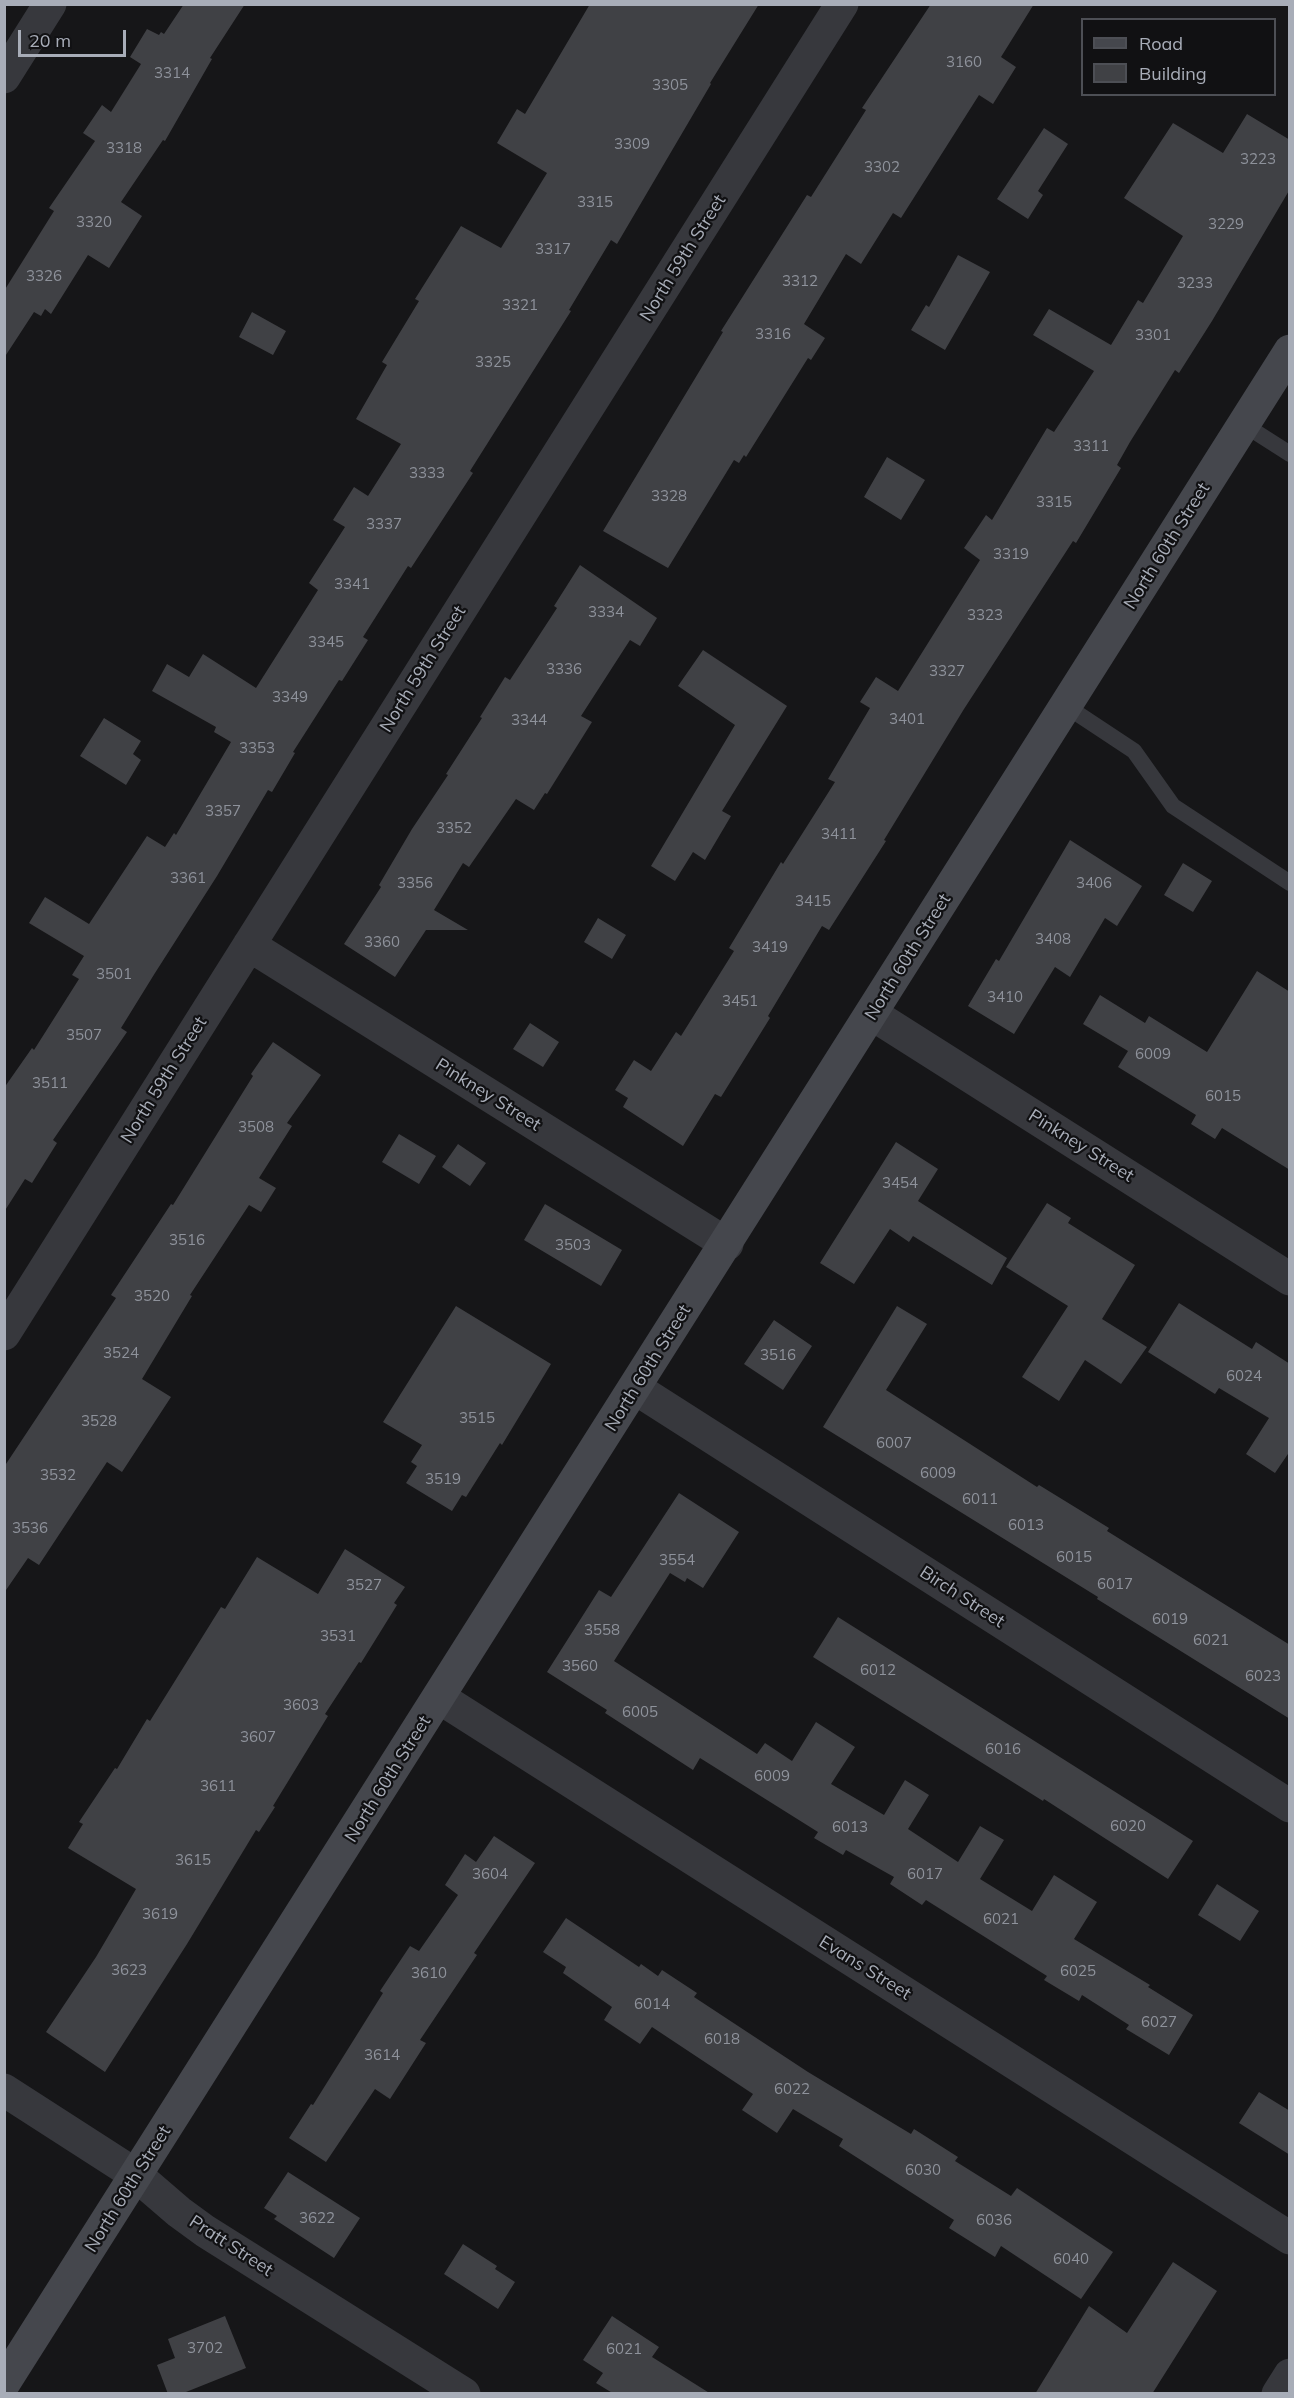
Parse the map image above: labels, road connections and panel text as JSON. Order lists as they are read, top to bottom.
{
  "streets": {
    "main road": ["North 60th Street"],
    "street": [
      "North 59th Street",
      "Pinkney Street",
      "Birch Street",
      "Evans Street",
      "Pratt Street"
    ]
  },
  "crossings": [
    ["North 59th Street", "Pinkney Street"],
    ["North 60th Street", "Pinkney Street"],
    ["North 60th Street", "Birch Street"],
    ["North 60th Street", "Evans Street"],
    ["North 60th Street", "Pratt Street"]
  ],
  "house_numbers": [
    "3160",
    "3314",
    "3305",
    "3309",
    "3318",
    "3223",
    "3302",
    "3315",
    "3320",
    "3229",
    "3317",
    "3326",
    "3312",
    "3233",
    "3321",
    "3316",
    "3301",
    "3325",
    "3311",
    "3333",
    "3328",
    "3315",
    "3337",
    "3319",
    "3341",
    "3334",
    "3323",
    "3345",
    "3336",
    "3327",
    "3349",
    "3401",
    "3344",
    "3353",
    "3357",
    "3352",
    "3411",
    "3361",
    "3356",
    "3406",
    "3415",
    "3408",
    "3360",
    "3419",
    "3501",
    "3410",
    "3451",
    "3507",
    "6009",
    "3511",
    "6015",
    "3508",
    "3454",
    "3516",
    "3503",
    "3520",
    "3524",
    "3516",
    "6024",
    "3515",
    "3528",
    "6007",
    "6009",
    "3532",
    "3519",
    "6011",
    "6013",
    "3536",
    "6015",
    "3554",
    "6017",
    "3527",
    "6019",
    "3558",
    "3531",
    "6021",
    "3560",
    "6012",
    "6023",
    "3603",
    "6005",
    "3607",
    "6016",
    "6009",
    "3611",
    "6020",
    "6013",
    "3615",
    "3604",
    "6017",
    "3619",
    "6021",
    "3623",
    "6025",
    "3610",
    "6014",
    "6027",
    "6018",
    "3614",
    "6022",
    "6030",
    "3622",
    "6036",
    "6040",
    "3702",
    "6021"
  ],
  "legend": ["Road", "Building"],
  "scale_bar": "20 m"
}
